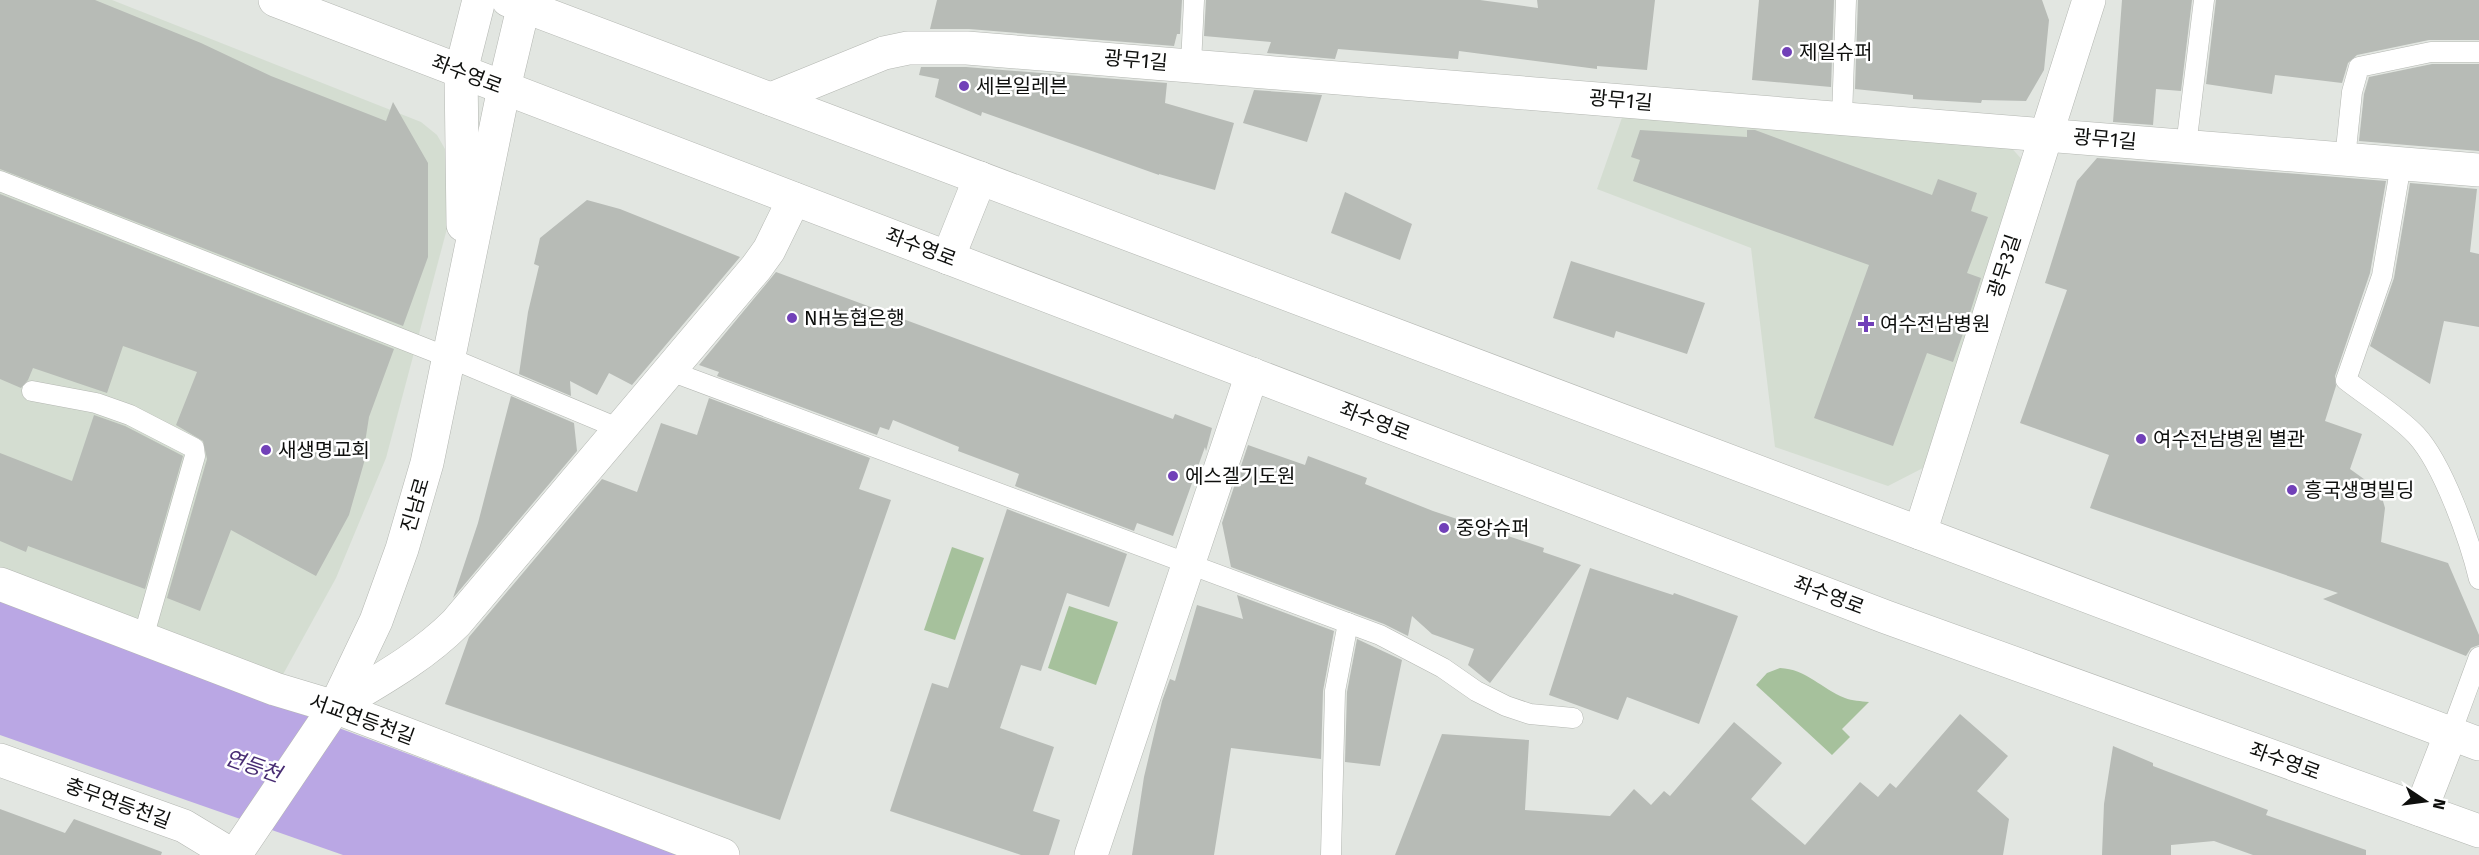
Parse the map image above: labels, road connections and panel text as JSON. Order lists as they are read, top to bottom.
{
  "streets": {
    "street": [
      "광무1길",
      "좌수영로",
      "광무3길",
      "진남로",
      "서교연등천길",
      "충무연등천길"
    ]
  },
  "crossings": [
    ["광무1길", "광무3길"],
    ["좌수영로", "진남로"],
    ["진남로", "서교연등천길"],
    ["진남로", "충무연등천길"]
  ],
  "water": ["연등천"],
  "places": {
    "other": [
      "제일슈퍼",
      "세븐일레븐",
      "NH농협은행",
      "여수전남병원 별관",
      "새생명교회",
      "에스겔기도원",
      "흥국생명빌딩",
      "중앙슈퍼"
    ],
    "health": ["여수전남병원"]
  },
  "north": "right"
}
